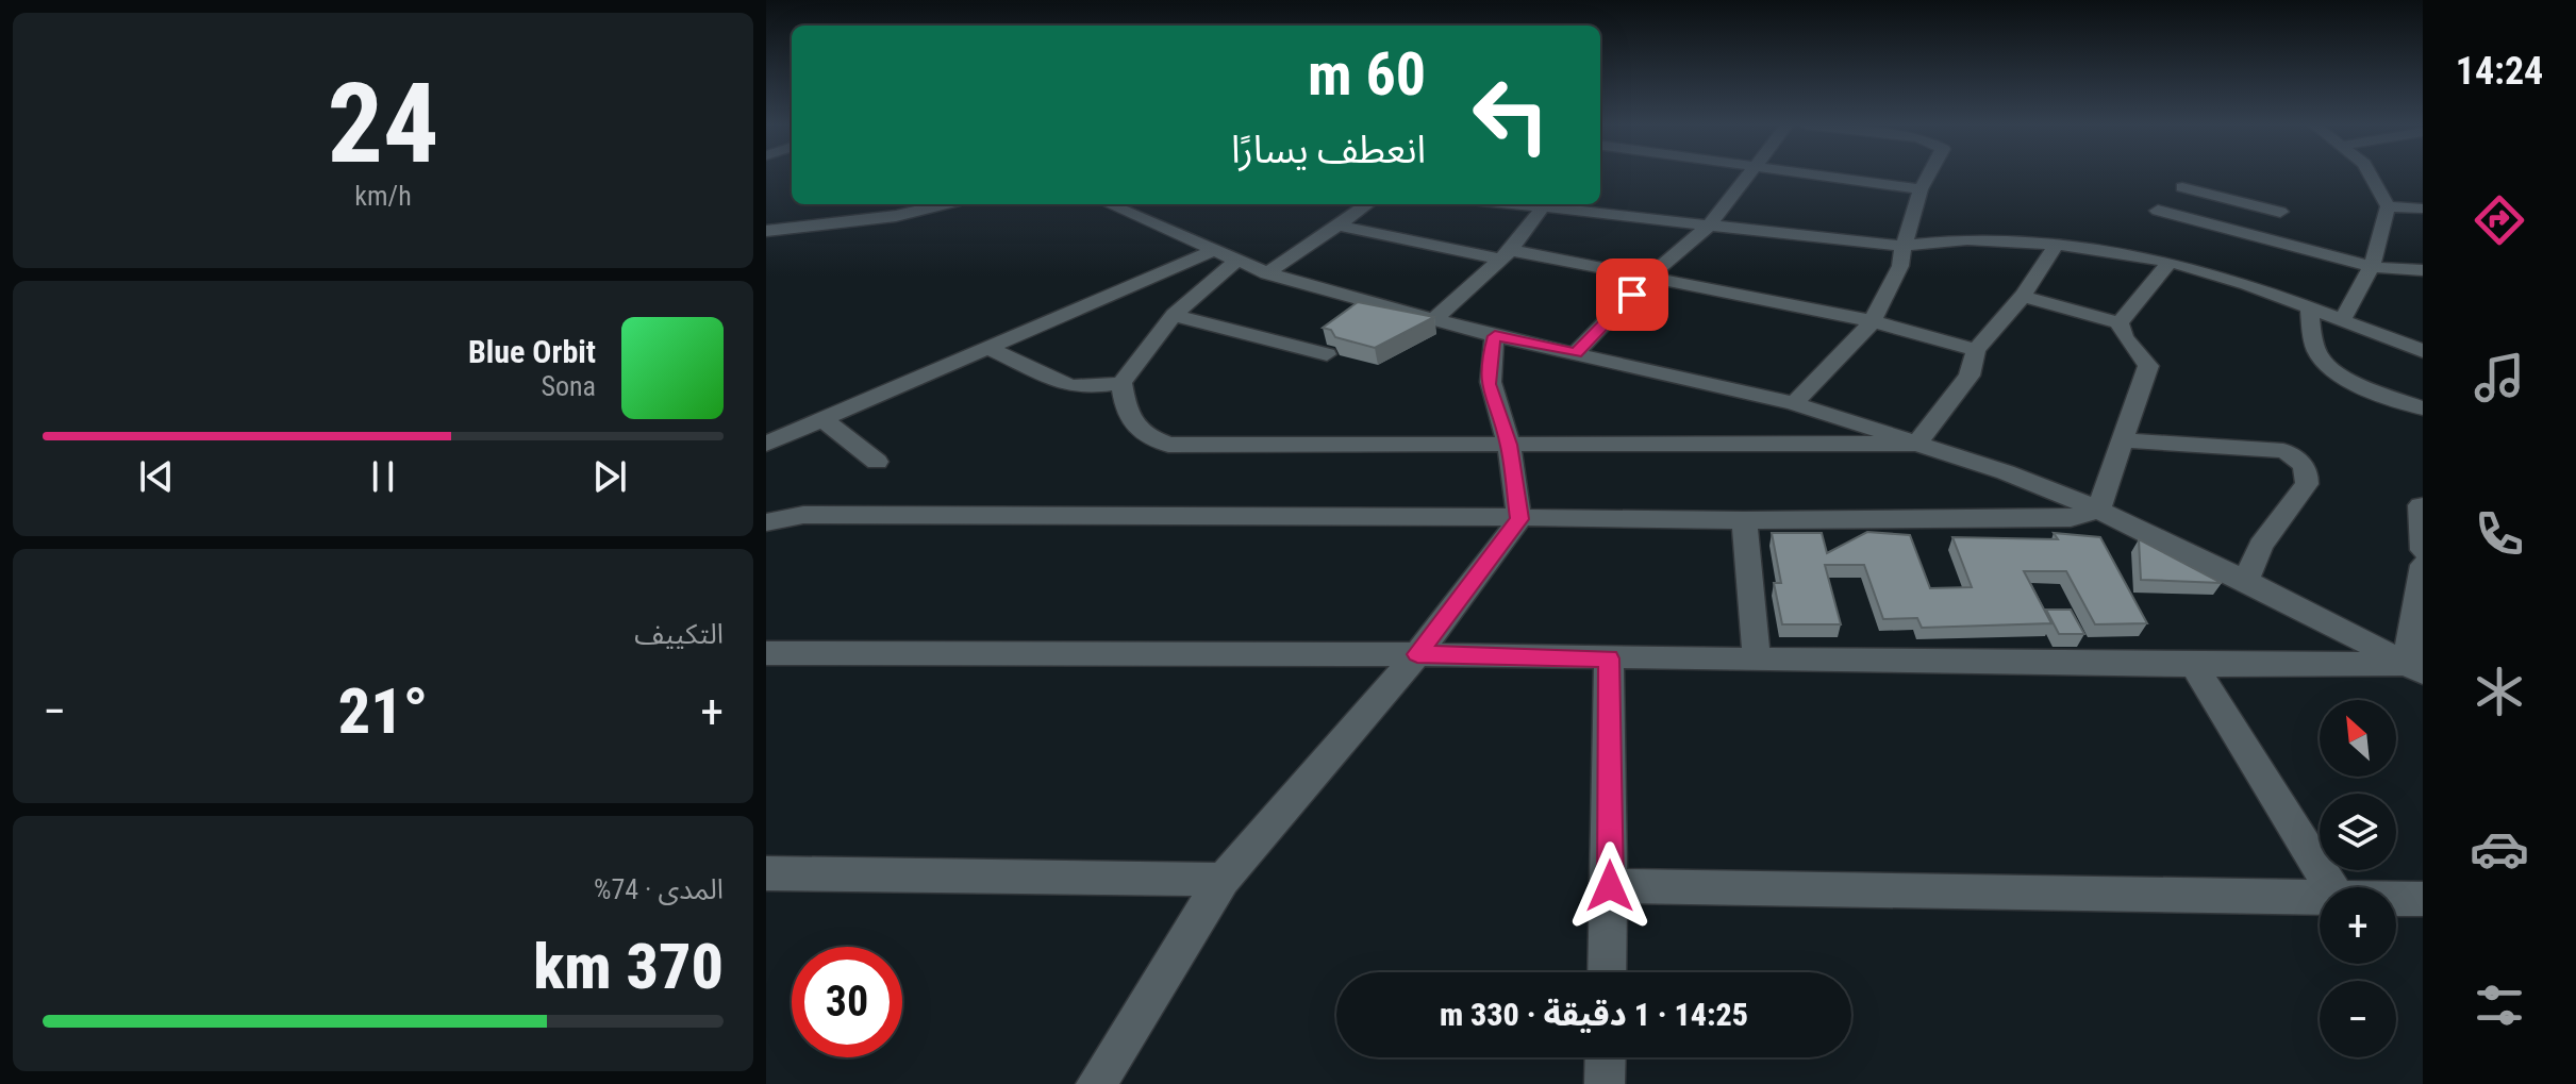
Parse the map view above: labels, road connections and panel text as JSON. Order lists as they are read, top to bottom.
{
  "north": "top left",
  "page": {
    "tabs": "14:24",
    "tile": [
      ["24", "km/h"],
      "التكييف",
      ["المدى · 74%", "370 km"]
    ],
    "turn": ["60 m", "انعطف يسارًا"],
    "song": ["Blue Orbit", "Sona"],
    "heat": ["−", "21°", "+"],
    "map_buttons": ["+", "−"],
    "limit": "30",
    "trip": "14:25 · 1 دقيقة · 330 m"
  }
}
